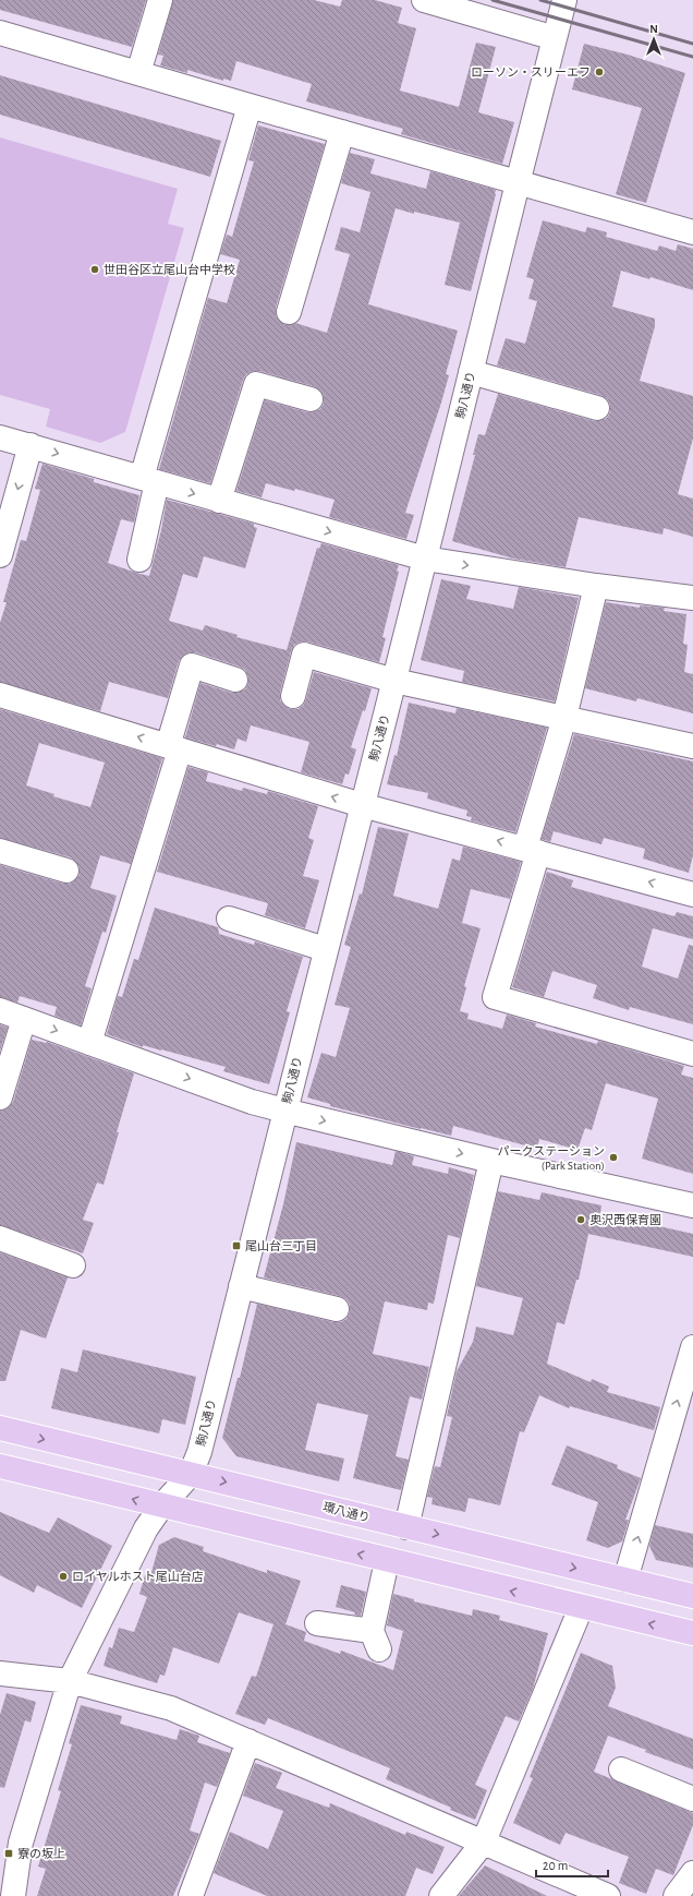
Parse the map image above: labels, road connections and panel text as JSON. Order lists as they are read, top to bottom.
{
  "streets": {
    "main road": ["環八通り"],
    "street": ["駒八通り"]
  },
  "crossings": [
    ["駒八通り", "環八通り"]
  ],
  "places": {
    "other": [
      "ローソン・スリーエフ",
      "世田谷区立尾山台中学校",
      "パークステーション (Park Station)",
      "奥沢西保育園",
      "ロイヤルホスト尾山台店"
    ],
    "transit": ["尾山台三丁目", "寮の坂上"]
  },
  "scale_bar": "20 m",
  "north": "top"
}
